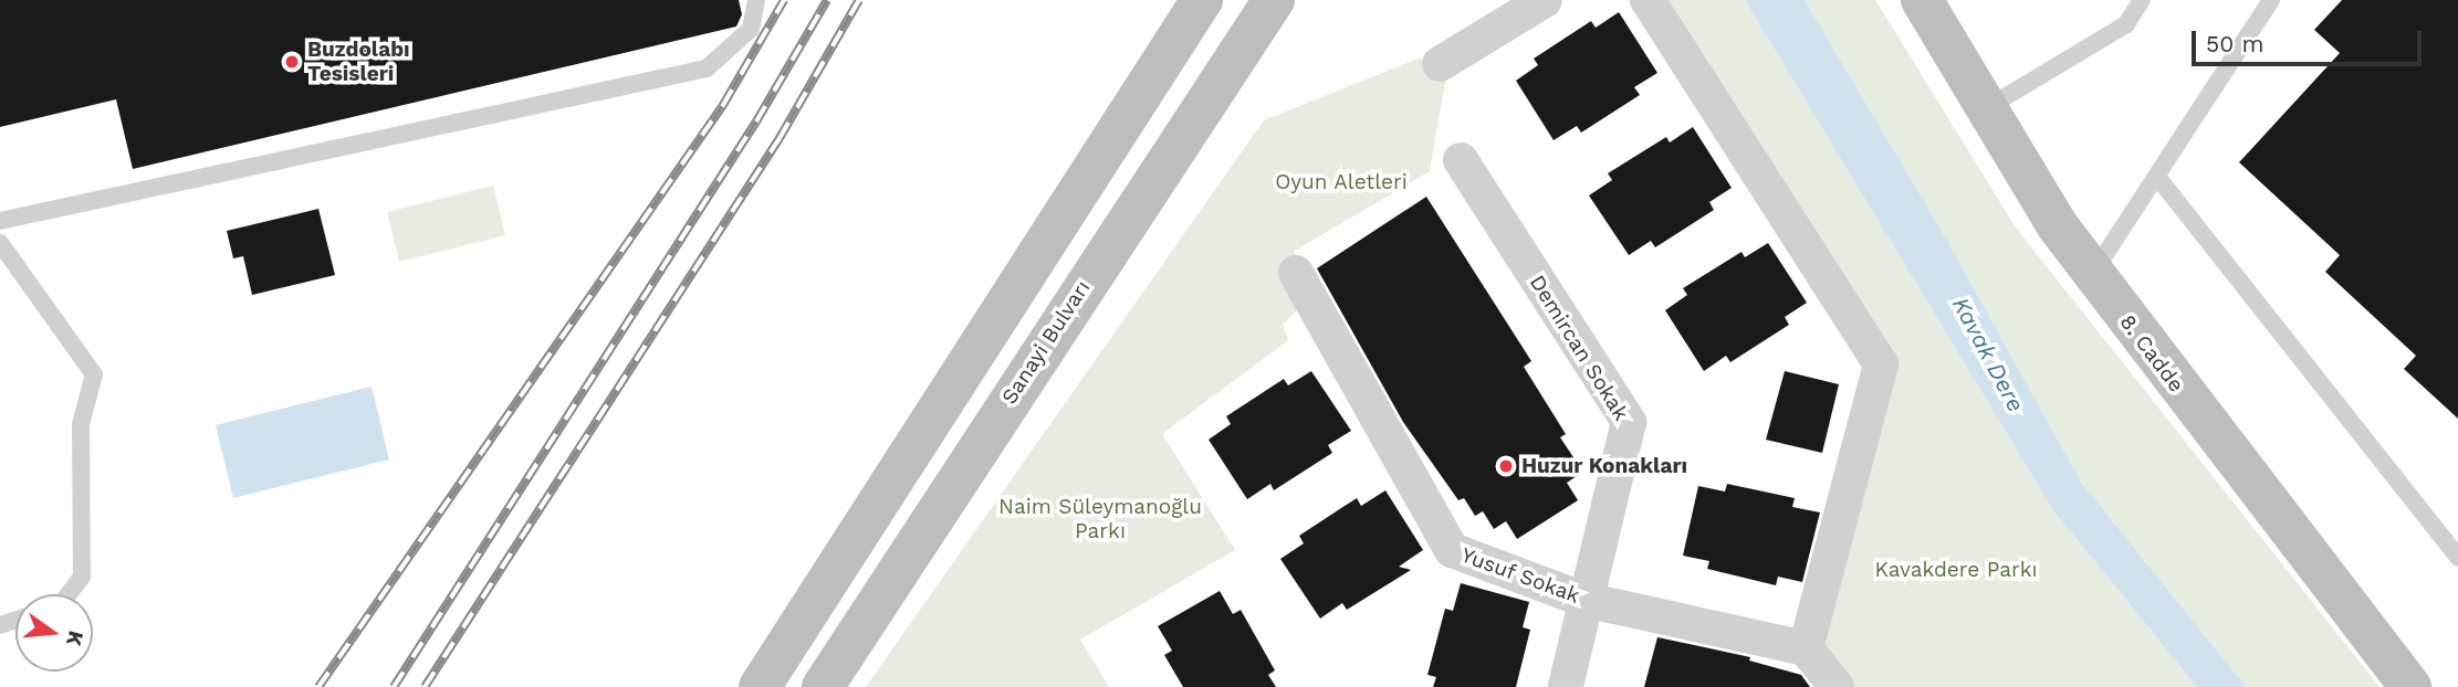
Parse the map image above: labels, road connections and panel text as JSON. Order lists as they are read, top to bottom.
{
  "streets": {
    "main road": ["Sanayi Bulvarı", "8. Cadde"],
    "street": ["Demircan Sokak", "Yusuf Sokak"]
  },
  "crossings": [
    ["Demircan Sokak", "Yusuf Sokak"]
  ],
  "water": ["Kavak Dere"],
  "parks": ["Oyun Aletleri", "Naim Süleymanoğlu Parkı", "Kavakdere Parkı"],
  "places": ["Buzdolabı Tesisleri", "Huzur Konakları"],
  "scale_bar": "50 m",
  "north": "right"
}
